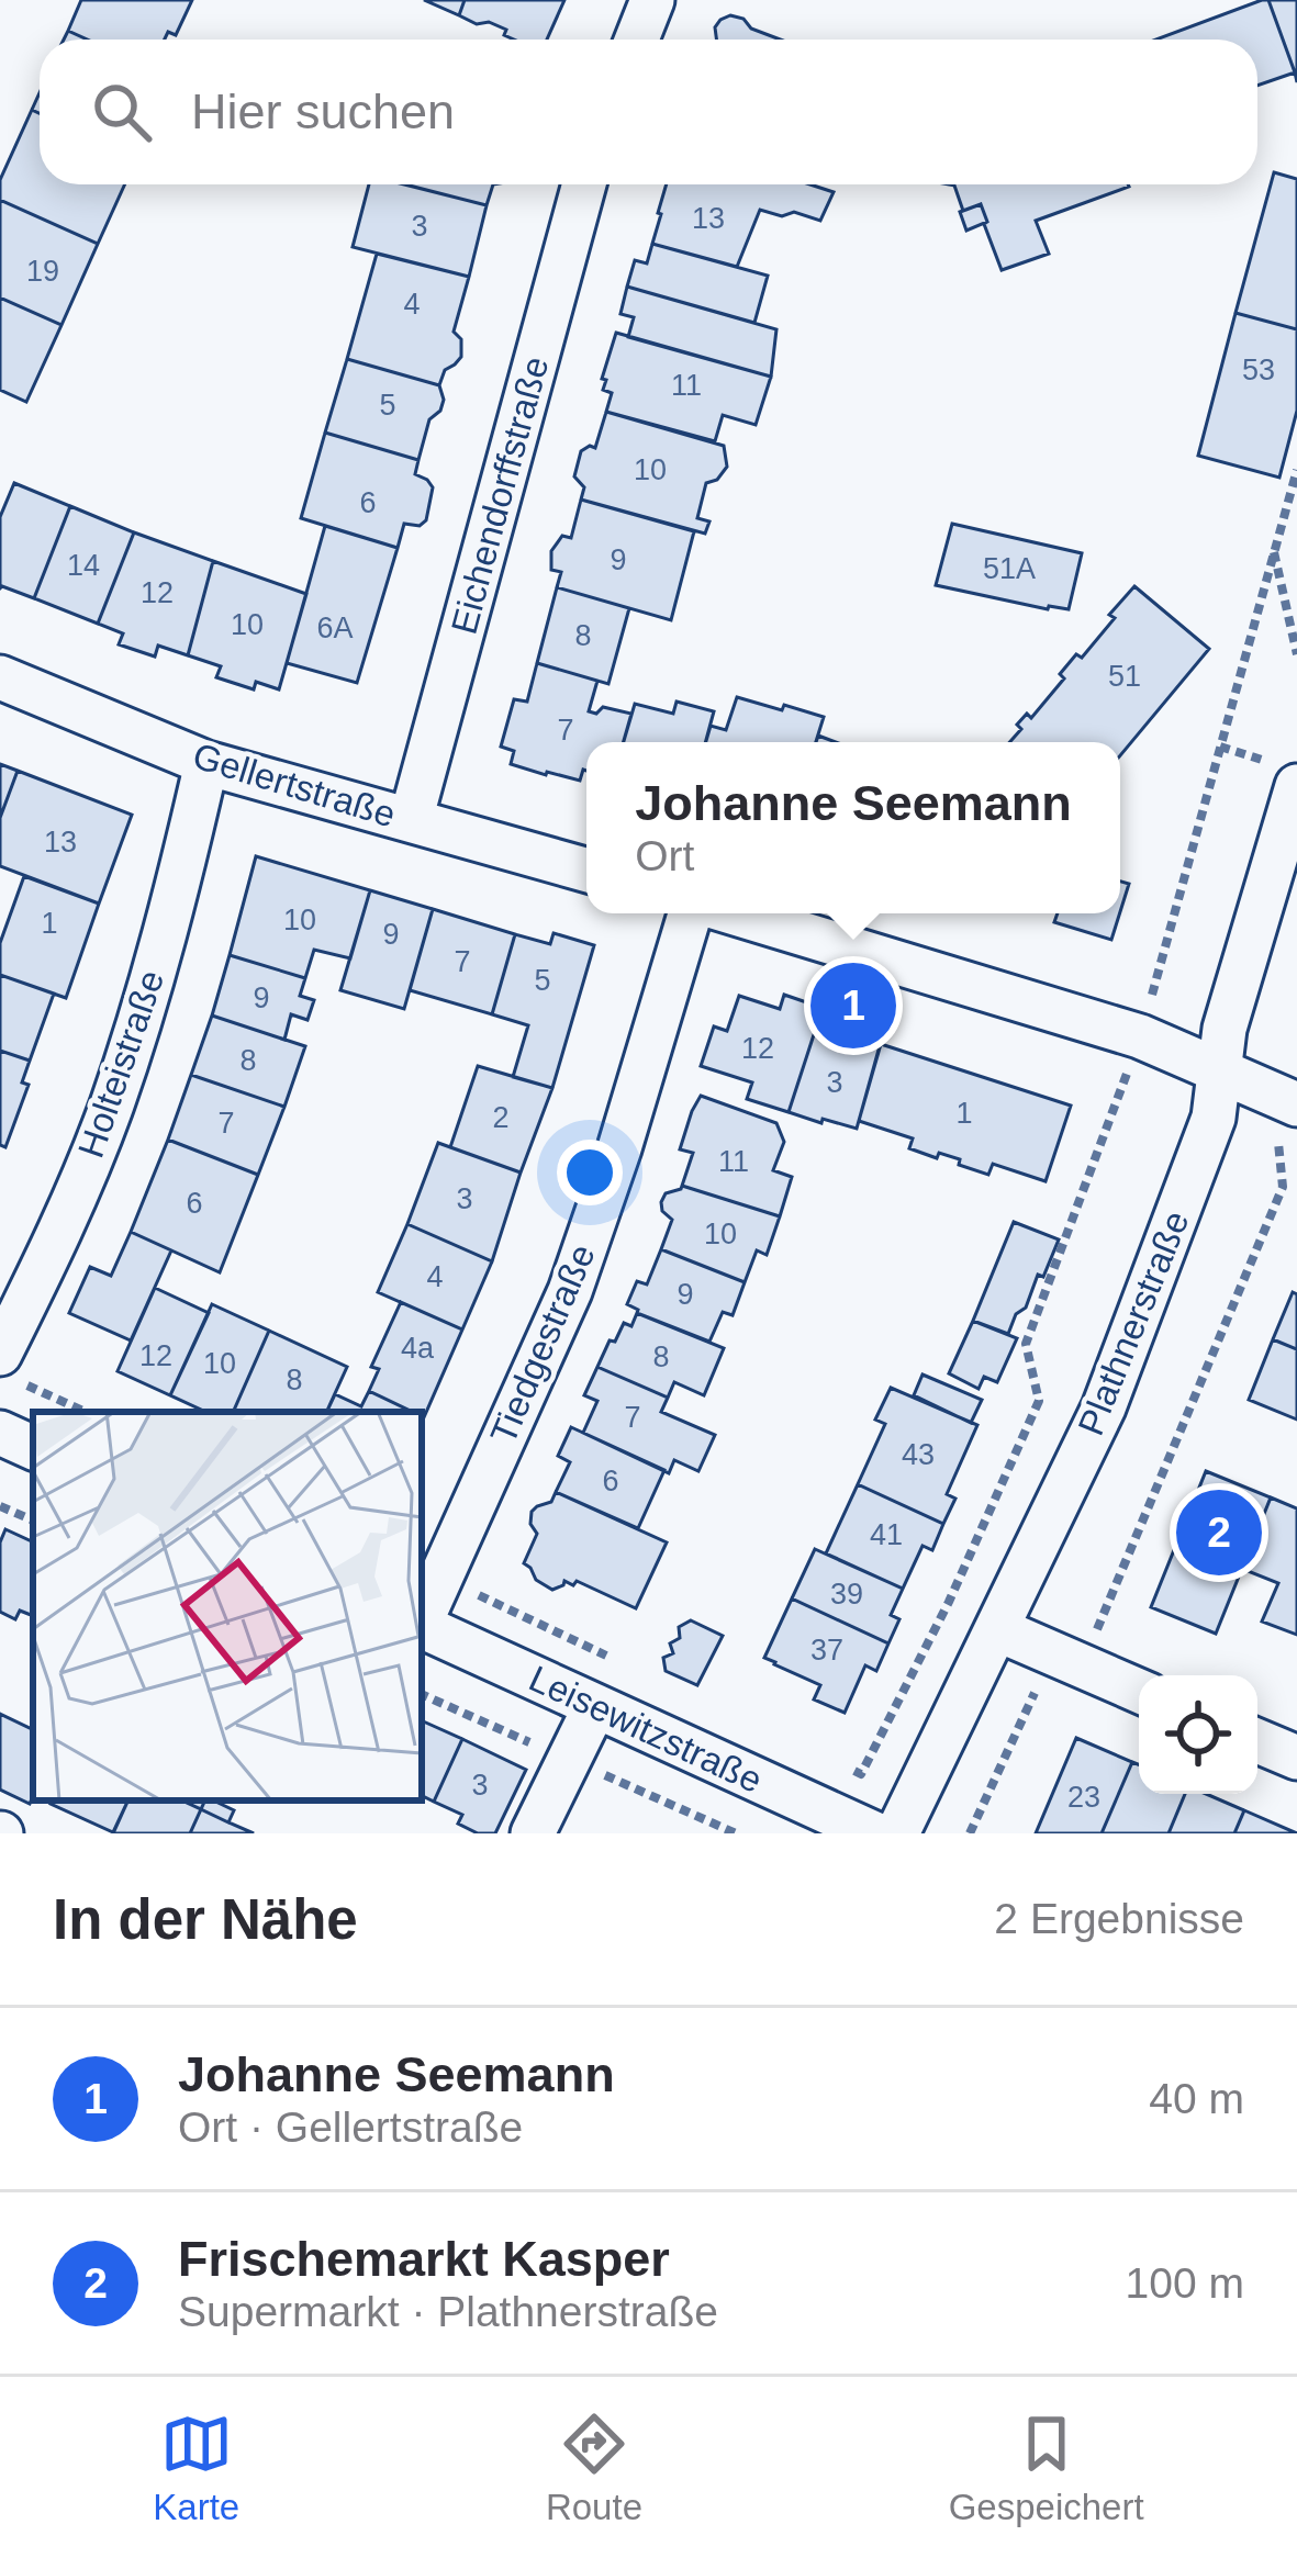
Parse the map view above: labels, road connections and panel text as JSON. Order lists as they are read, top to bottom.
{
  "streets": {
    "street": [
      "Eichendorffstraße",
      "Gellertstraße",
      "Holteistraße",
      "Plathnerstraße",
      "Tiedgestraße",
      "Leisewitzstraße"
    ]
  },
  "crossings": [
    ["Eichendorffstraße", "Gellertstraße"],
    ["Gellertstraße", "Holteistraße"]
  ],
  "house_numbers": [
    "13",
    "3",
    "19",
    "4",
    "53",
    "11",
    "5",
    "10",
    "6",
    "9",
    "14",
    "51A",
    "12",
    "10",
    "6A",
    "8",
    "51",
    "7",
    "13",
    "10",
    "1",
    "9",
    "7",
    "5",
    "9",
    "12",
    "8",
    "3",
    "1",
    "2",
    "7",
    "11",
    "3",
    "6",
    "10",
    "4",
    "9",
    "4a",
    "12",
    "8",
    "10",
    "8",
    "7",
    "43",
    "6",
    "41",
    "39",
    "37",
    "3",
    "23"
  ],
  "page": {
    "search": "Hier suchen",
    "popup": ["Johanne Seemann", "Ort"],
    "pins": ["1", "2"],
    "heading": ["In der Nähe", "2 Ergebnisse"],
    "list": [
      {
        "mark": "1",
        "name": "Johanne Seemann",
        "note": "Ort · Gellertstraße",
        "value": "40 m"
      },
      {
        "mark": "2",
        "name": "Frischemarkt Kasper",
        "note": "Supermarkt · Plathnerstraße",
        "value": "100 m"
      }
    ],
    "nav": ["Karte", "Route", "Gespeichert"]
  }
}
